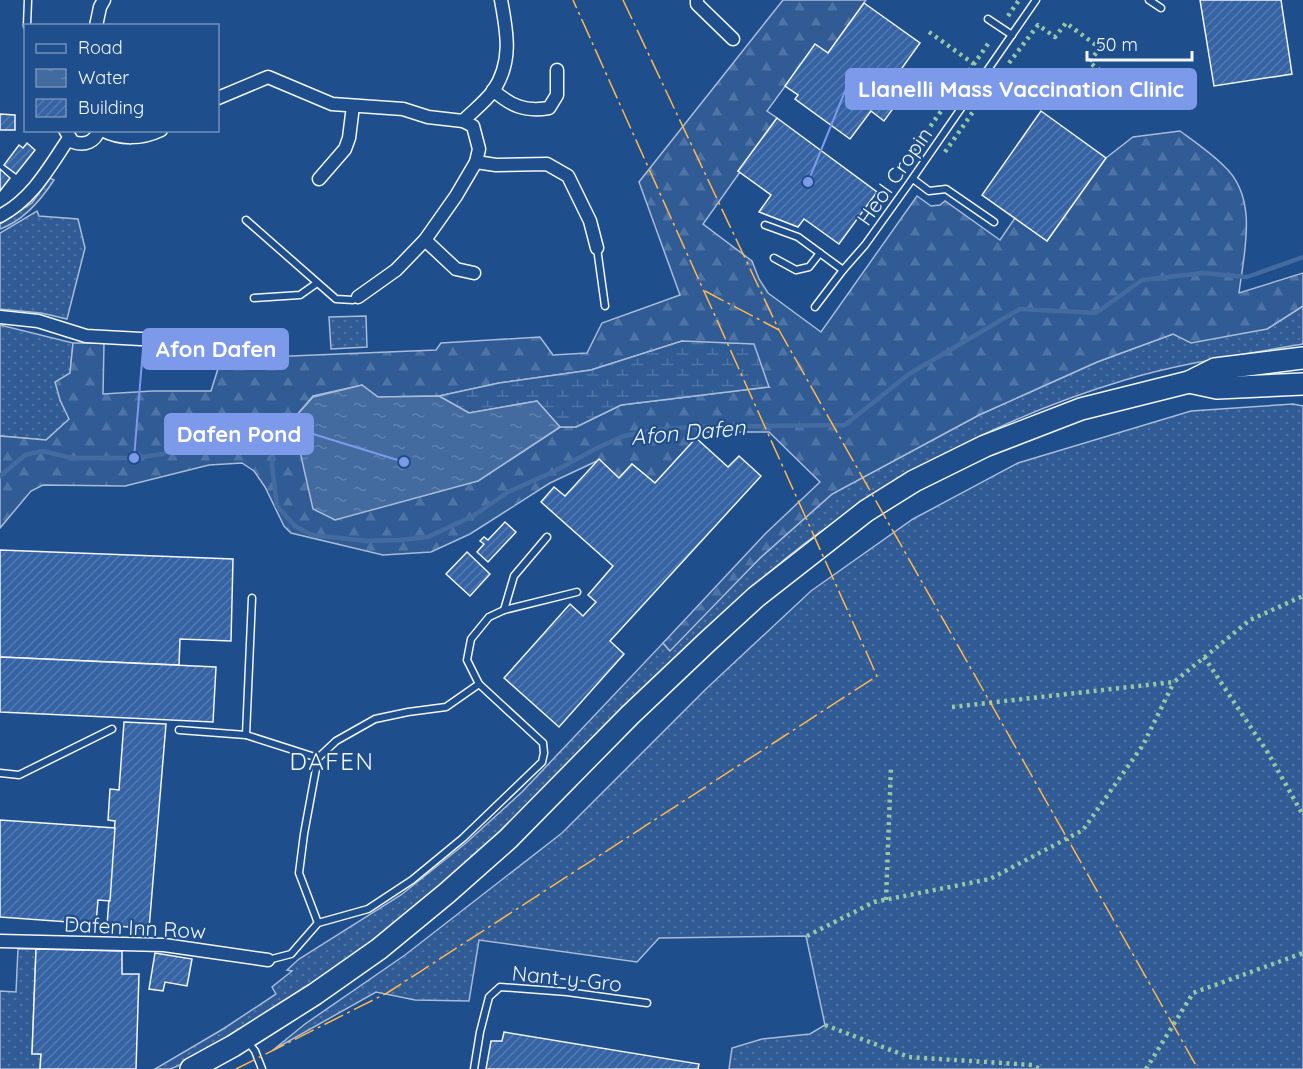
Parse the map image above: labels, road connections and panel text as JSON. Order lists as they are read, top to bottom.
{
  "streets": {
    "street": ["Dafen Inn Row"],
    "lane": ["Heol Cropin", "Nant-y-Gro"]
  },
  "districts": ["DAFEN"],
  "water": ["Afon Dafen"],
  "places": ["Llanelli Mass Vaccination Clinic", "Afon Dafen", "Dafen Pond"],
  "legend": ["Road", "Water", "Building"],
  "scale_bar": "50 m"
}
